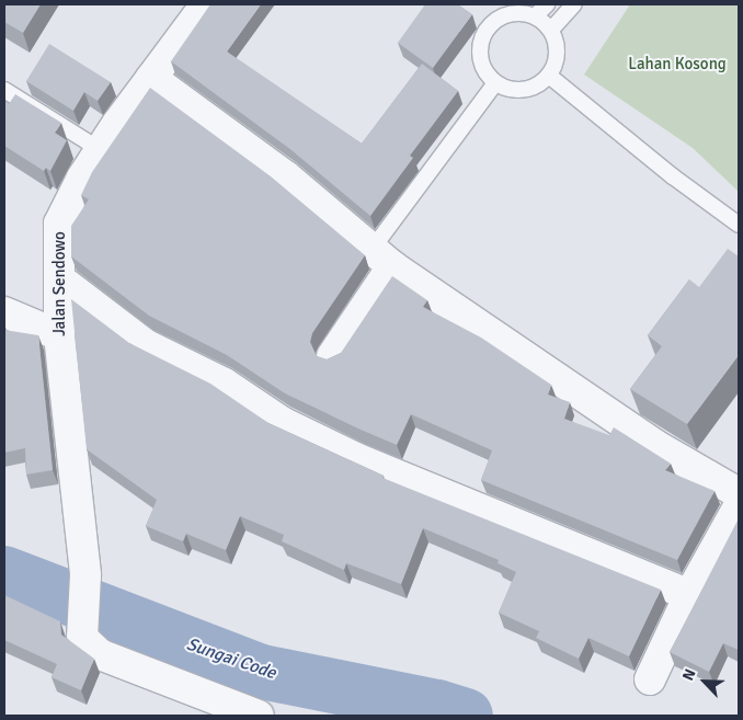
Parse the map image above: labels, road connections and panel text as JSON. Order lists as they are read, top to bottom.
{
  "streets": {
    "street": ["Jalan Sendowo"]
  },
  "water": ["Sungai Code"],
  "parks": ["Lahan Kosong"],
  "north": "top left"
}
